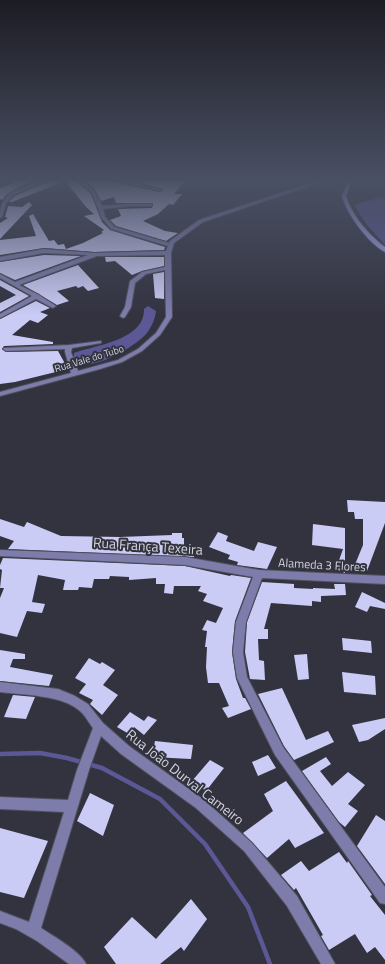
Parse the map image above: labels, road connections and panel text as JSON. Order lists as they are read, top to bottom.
{
  "streets": {
    "street": [
      "Rua Vale do Tubo",
      "Rua França Texeira",
      "Alameda 3 Flores",
      "Rua João Durval Cameiro"
    ]
  },
  "crossings": [
    ["Rua França Texeira", "Alameda 3 Flores"]
  ]
}
